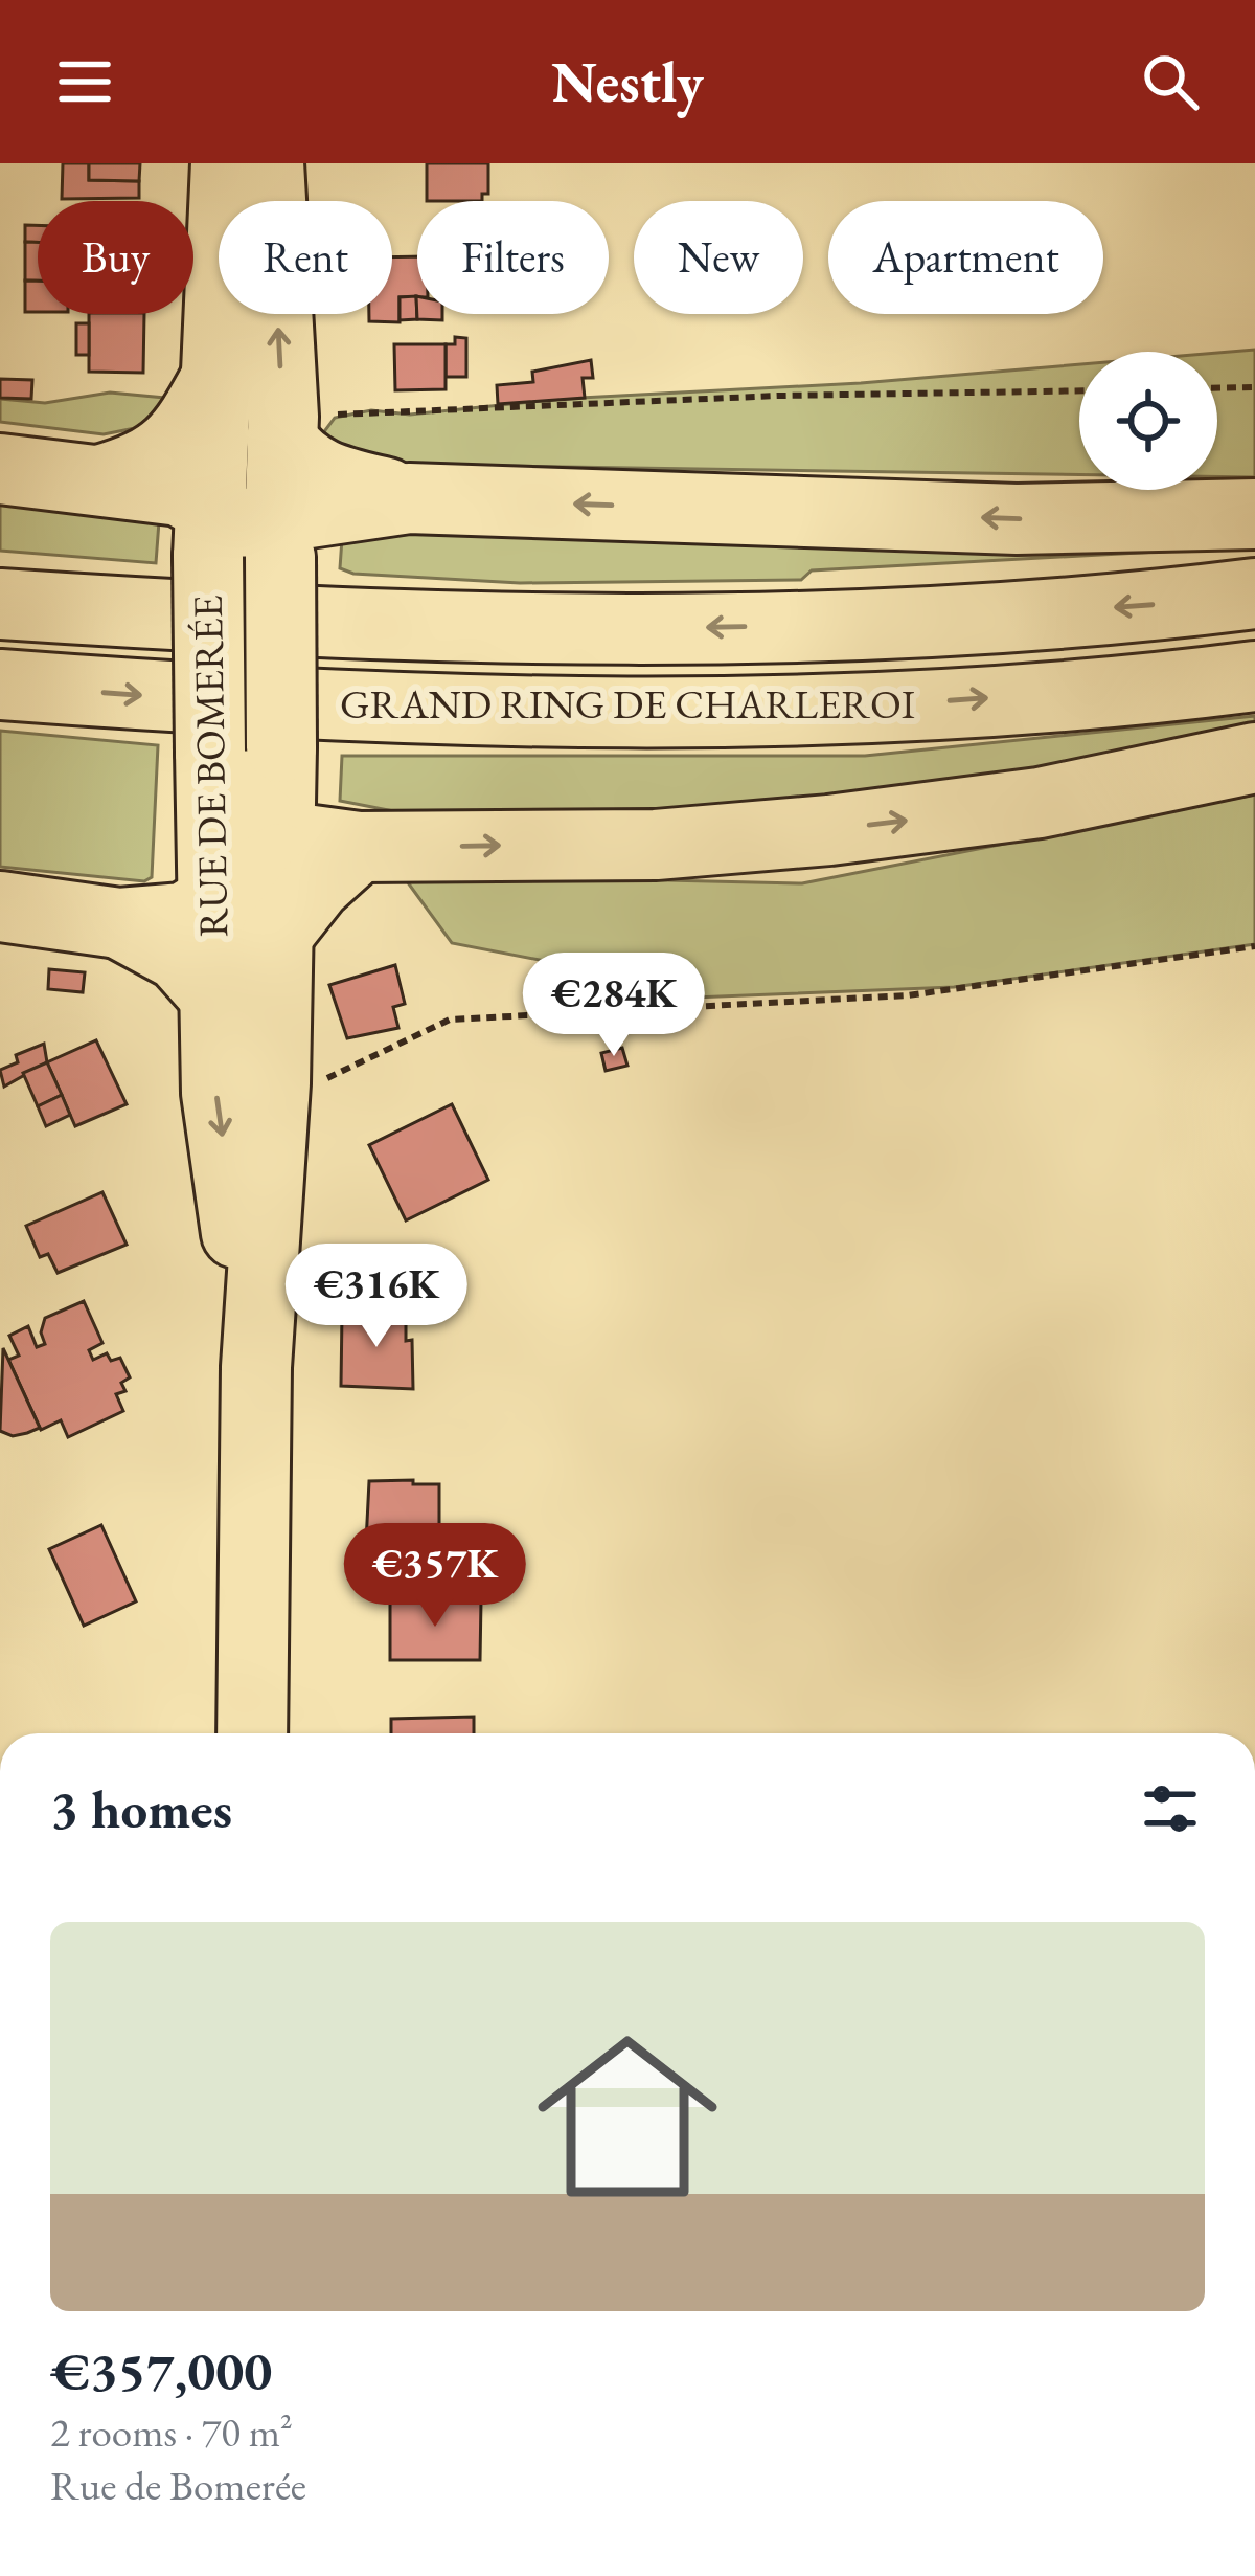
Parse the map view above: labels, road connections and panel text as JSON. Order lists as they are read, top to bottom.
{
  "streets": {
    "main road": ["GRAND RING DE CHARLEROI", "RUE DE BOMERÉE"]
  },
  "page": {
    "header": "Nestly",
    "chip": [
      "Buy",
      "Rent",
      "Filters",
      "New",
      "Apartment"
    ],
    "price": ["€284K", "€316K", "€357K"],
    "heading": "3 homes",
    "list": [
      {
        "name": "€357,000",
        "note": "2 rooms · 70 m² · Rue de Bomerée"
      }
    ]
  }
}
